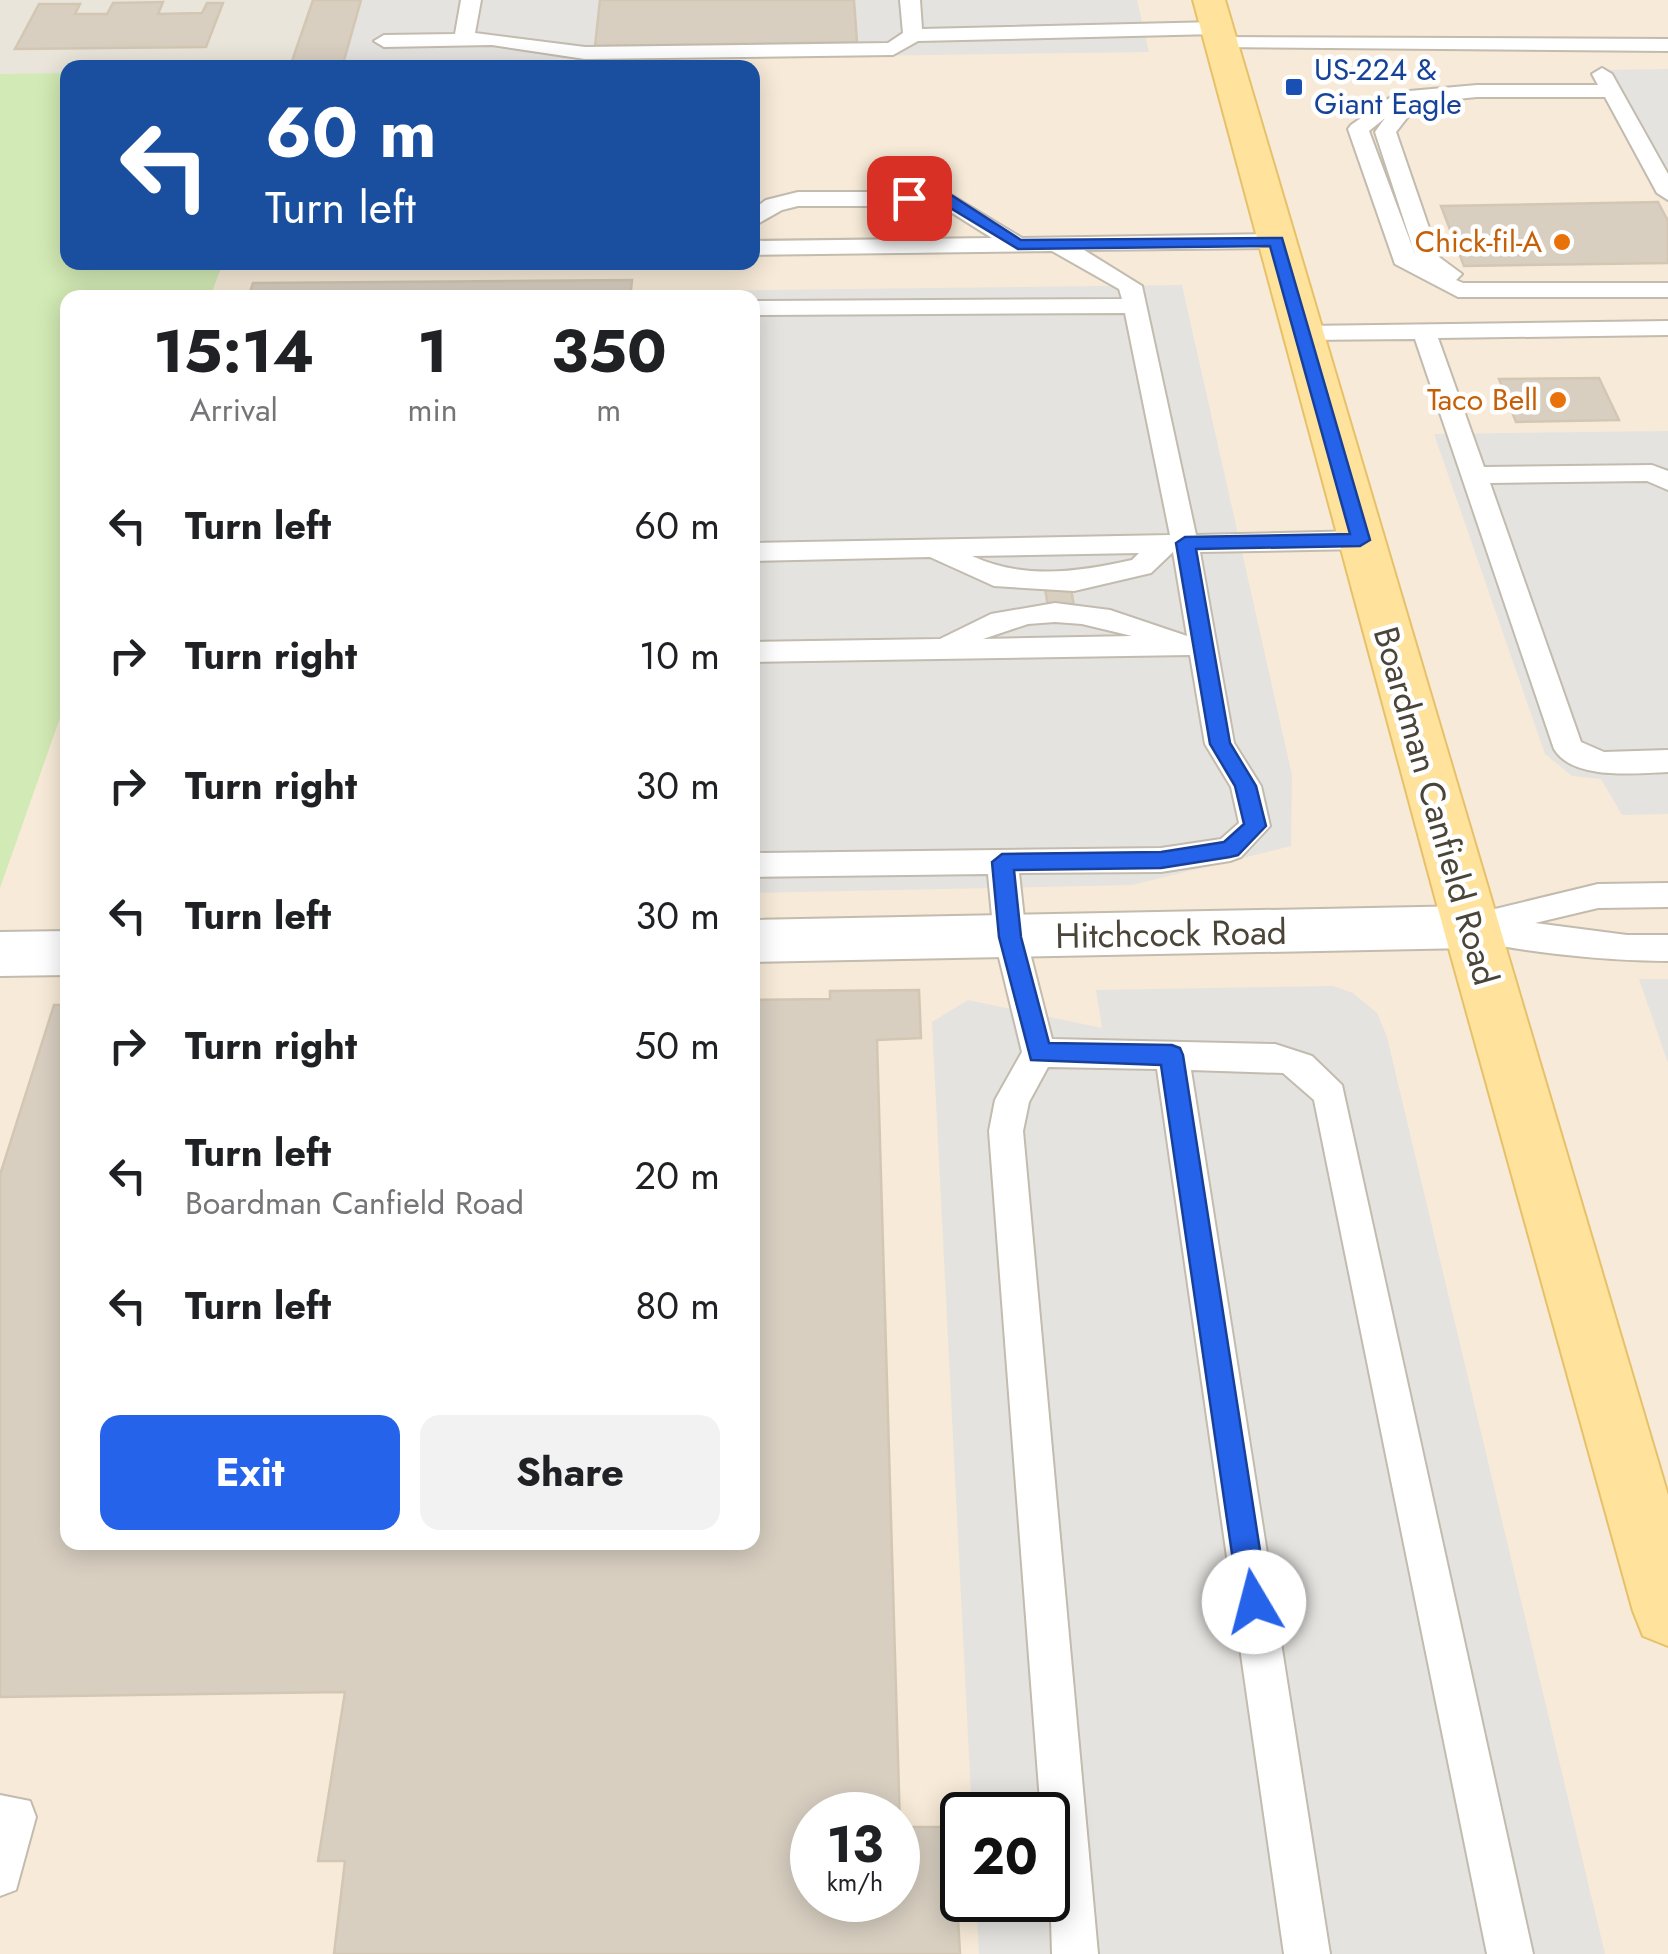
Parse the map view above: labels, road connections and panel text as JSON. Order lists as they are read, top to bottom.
{
  "streets": {
    "main road": ["Boardman Canfield Road"],
    "street": ["Hitchcock Road"]
  },
  "crossings": [
    ["Boardman Canfield Road", "Hitchcock Road"]
  ],
  "places": {
    "transit": ["US-224 & Giant Eagle"],
    "other": ["Chick-fil-A", "Taco Bell"]
  },
  "page": {
    "turn": ["60 m", "Turn left"],
    "eta": [
      "15:14",
      "Arrival",
      "1",
      "min",
      "350",
      "m"
    ],
    "list": [
      {
        "name": "Turn left",
        "value": "60 m"
      },
      {
        "name": "Turn right",
        "value": "10 m"
      },
      {
        "name": "Turn right",
        "value": "30 m"
      },
      {
        "name": "Turn left",
        "value": "30 m"
      },
      {
        "name": "Turn right",
        "value": "50 m"
      },
      {
        "name": "Turn left",
        "note": "Boardman Canfield Road",
        "value": "20 m"
      },
      {
        "name": "Turn left",
        "value": "80 m"
      }
    ],
    "buttons": ["Exit", "Share"],
    "speed": "13 km/h",
    "limit": "20"
  }
}
